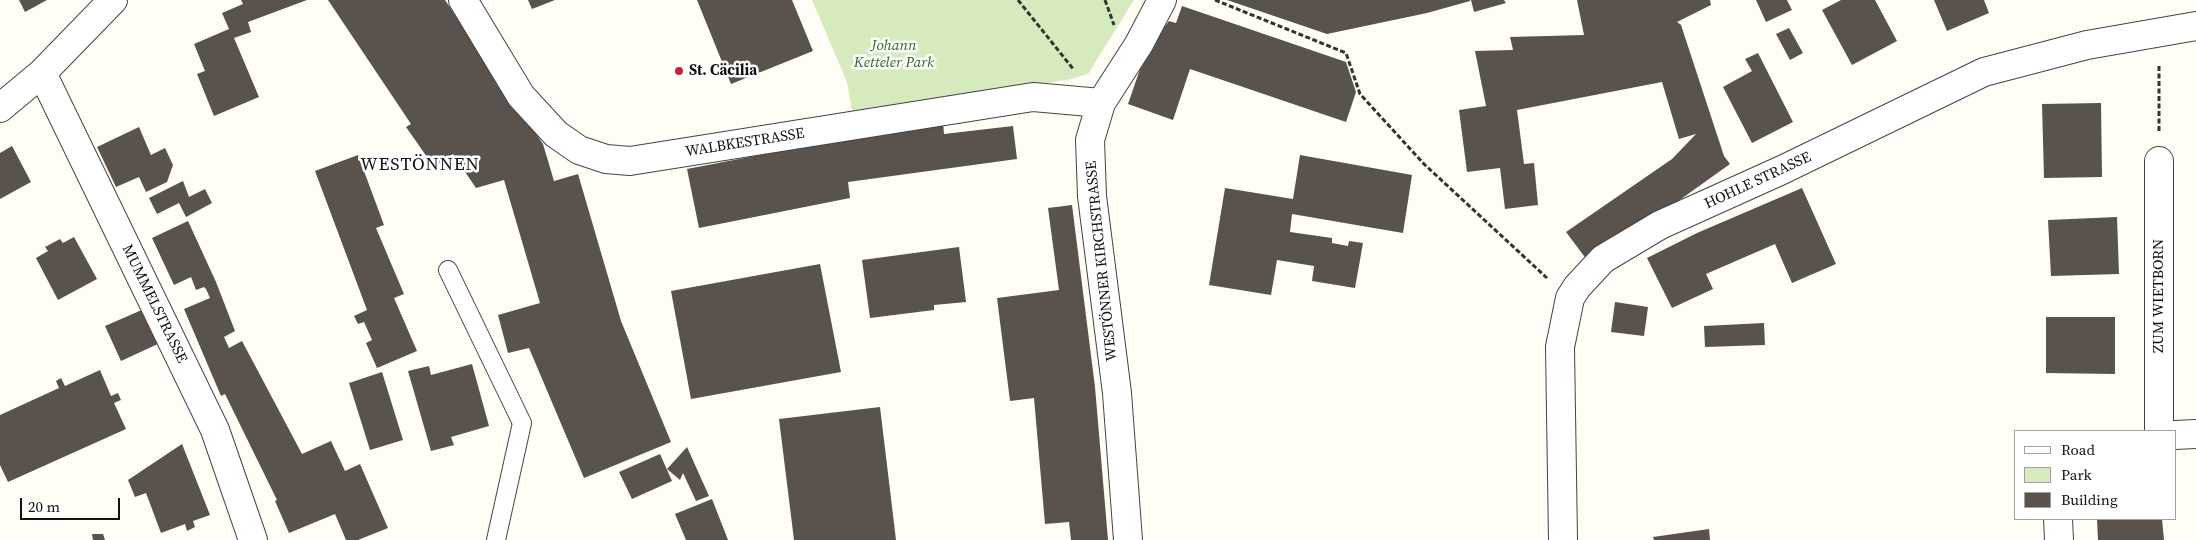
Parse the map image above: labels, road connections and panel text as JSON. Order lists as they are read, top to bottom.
{
  "streets": {
    "street": [
      "WALBKESTRASSE",
      "HOHLE STRASSE",
      "WESTÖNNER KIRCHSTRASSE",
      "ZUM WIETBORN",
      "MUMMELSTRASSE"
    ]
  },
  "crossings": [
    ["WALBKESTRASSE", "WESTÖNNER KIRCHSTRASSE"]
  ],
  "districts": ["WESTÖNNEN"],
  "parks": ["Johann Ketteler Park"],
  "places": ["St. Cäcilia"],
  "legend": ["Road", "Park", "Building"],
  "scale_bar": "20 m"
}
